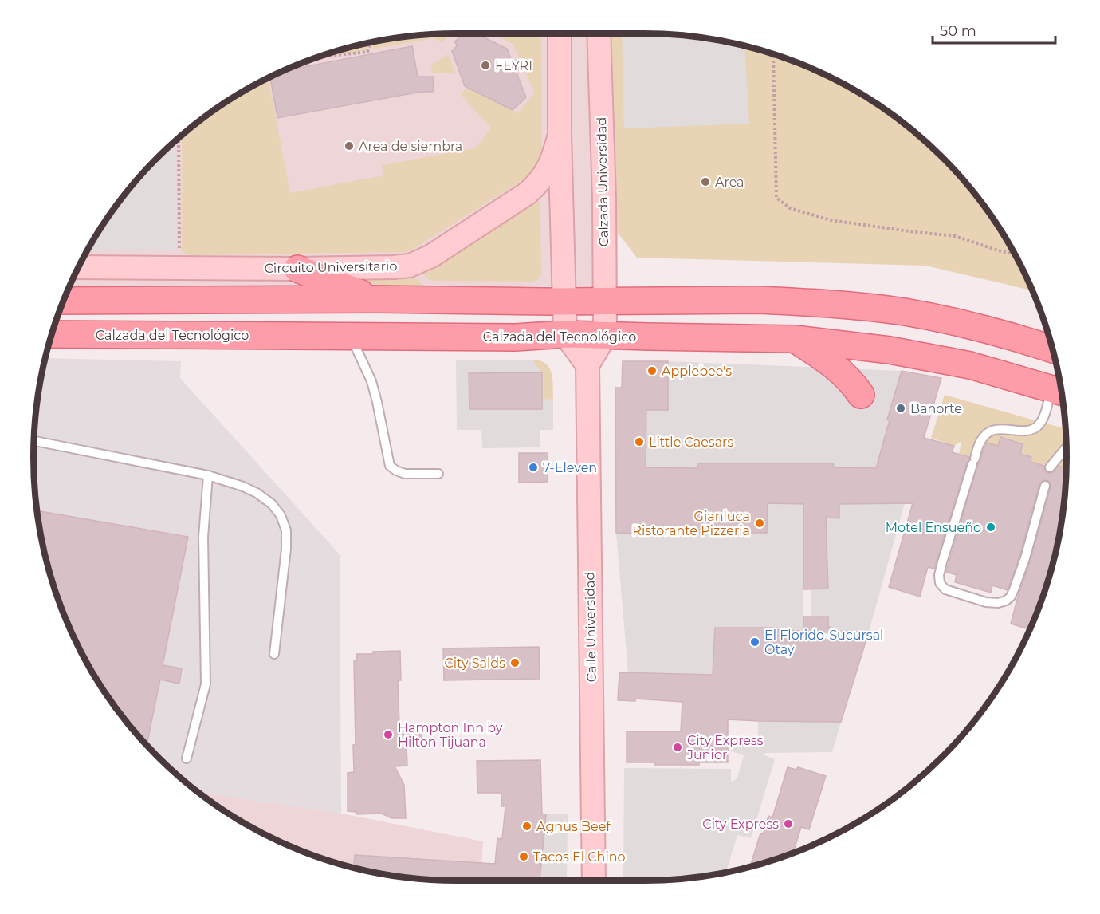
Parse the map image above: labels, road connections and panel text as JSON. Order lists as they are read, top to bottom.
{
  "streets": {
    "main road": ["Calzada del Tecnológico"],
    "street": ["Calzada Universidad", "Circuito Universitario", "Calle Universidad"]
  },
  "crossings": [
    ["Calzada Universidad", "Calzada del Tecnológico"]
  ],
  "places": [
    "FEYRI",
    "Area de siembra",
    "Area",
    "Applebee's",
    "Banorte",
    "Little Caesars",
    "7-Eleven",
    "Gianluca Ristorante Pizzeria",
    "Motel Ensueño",
    "El Florido-Sucursal Otay",
    "City Salds",
    "Hampton Inn by Hilton Tijuana",
    "City Express Junior",
    "City Express",
    "Agnus Beef",
    "Tacos El Chino"
  ],
  "scale_bar": "50 m"
}
